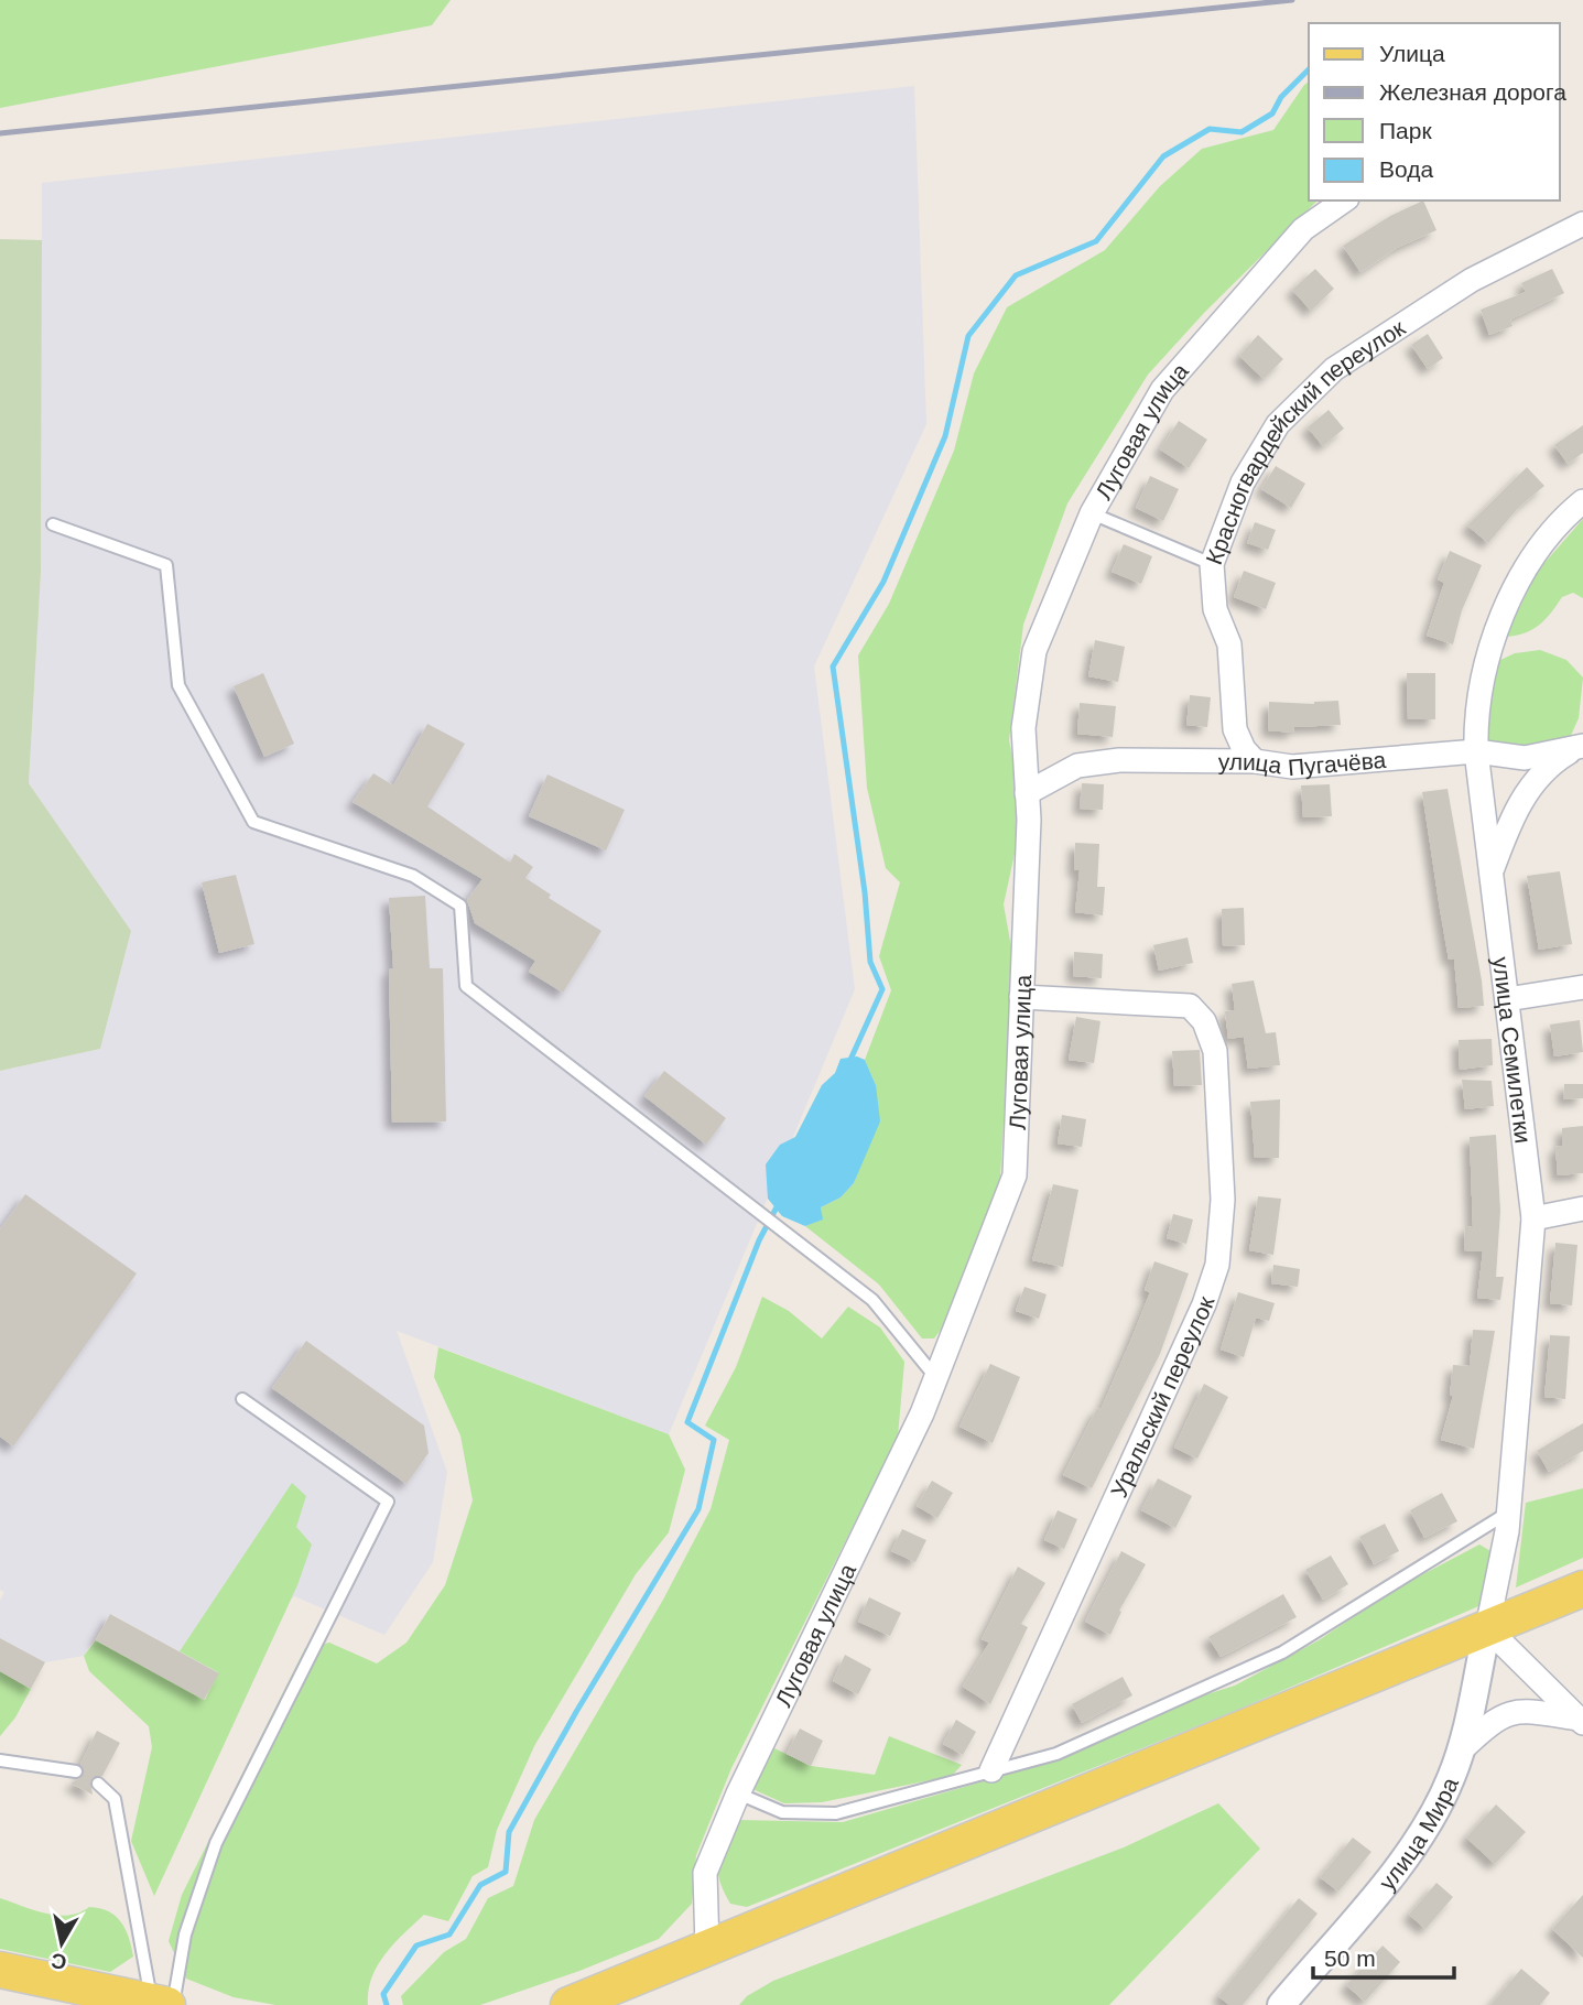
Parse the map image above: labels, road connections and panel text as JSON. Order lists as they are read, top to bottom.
{
  "streets": {
    "street": [
      "Луговая улица",
      "Красногвардейский переулок",
      "улица Пугачёва",
      "улица Семилетки",
      "Уральский переулок",
      "улица Мира"
    ]
  },
  "crossings": [
    ["Луговая улица", "улица Пугачёва"],
    ["Луговая улица", "Уральский переулок"],
    ["Красногвардейский переулок", "улица Пугачёва"],
    ["улица Пугачёва", "улица Семилетки"],
    ["улица Семилетки", "улица Мира"]
  ],
  "legend": [
    "Улица",
    "Железная дорога",
    "Парк",
    "Вода"
  ],
  "scale_bar": "50 m",
  "north": "bottom"
}
